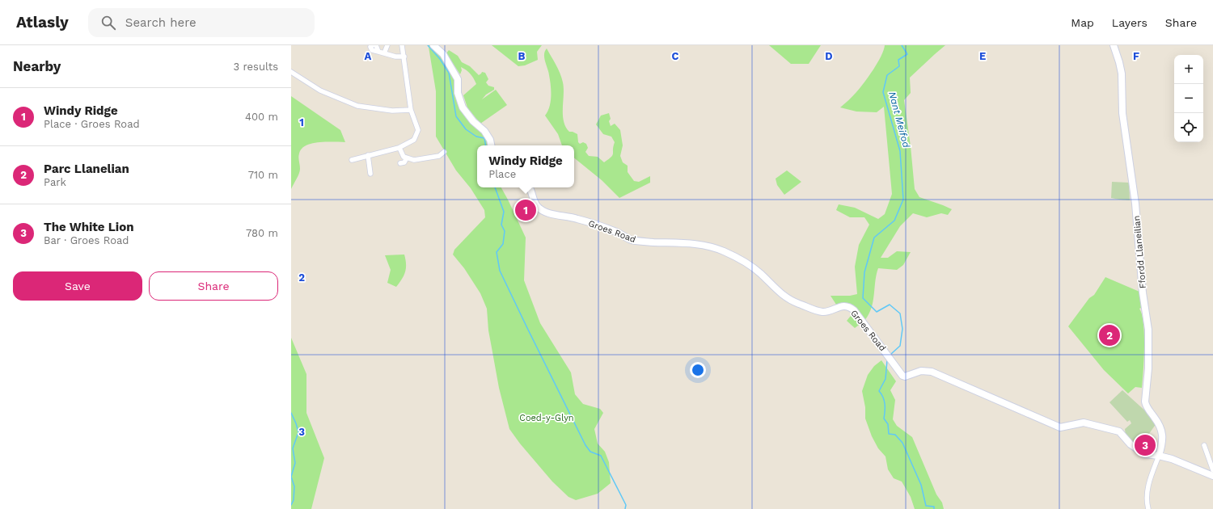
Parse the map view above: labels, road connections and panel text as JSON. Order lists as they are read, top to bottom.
{
  "streets": {
    "street": ["Groes Road", "Ffordd Llaneilian"]
  },
  "crossings": [
    ["Groes Road", "Ffordd Llaneilian"]
  ],
  "water": ["Nant Meifod"],
  "parks": ["Coed-y-Glyn"],
  "page": {
    "header": "Atlasly",
    "search": "Search here",
    "nav": ["Map", "Layers", "Share"],
    "heading": ["Nearby", "3 results"],
    "map_buttons": ["+", "−"],
    "list": [
      {
        "mark": "1",
        "name": "Windy Ridge",
        "note": "Place · Groes Road",
        "value": "400 m"
      },
      {
        "mark": "2",
        "name": "Parc Llanelian",
        "note": "Park",
        "value": "710 m"
      },
      {
        "mark": "3",
        "name": "The White Lion",
        "note": "Bar · Groes Road",
        "value": "780 m"
      }
    ],
    "popup": ["Windy Ridge", "Place"],
    "pins": ["1", "2", "3"],
    "buttons": ["Save", "Share"]
  },
  "grid": {
    "columns": [
      "A",
      "B",
      "C",
      "D",
      "E",
      "F"
    ],
    "rows": ["1", "2", "3"]
  }
}
